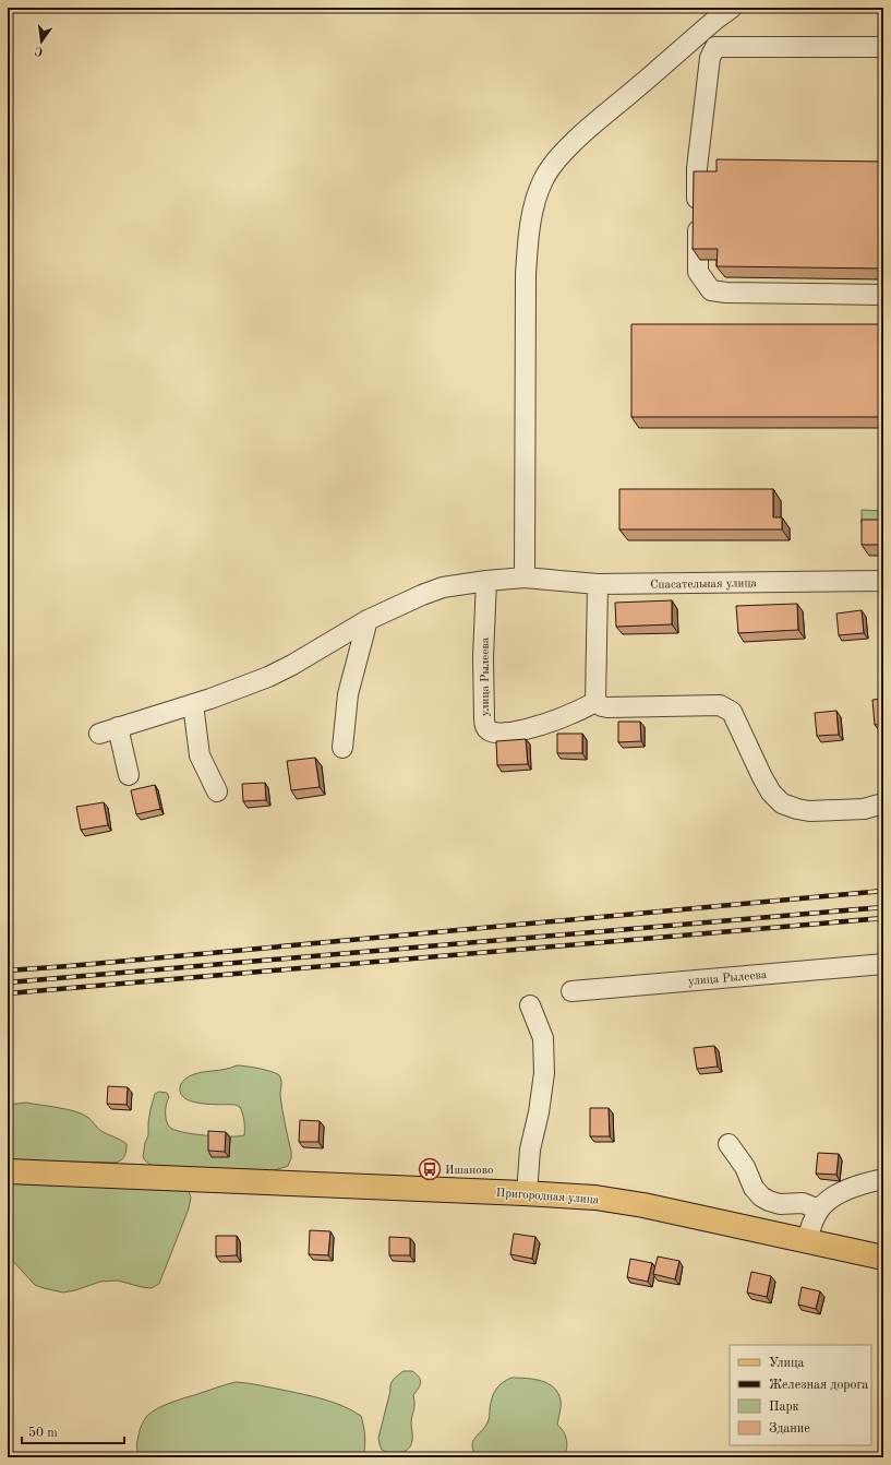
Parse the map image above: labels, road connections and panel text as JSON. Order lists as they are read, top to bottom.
{
  "streets": {
    "main road": ["Пригородная улица"],
    "street": ["Спасательная улица", "улица Рылеева"]
  },
  "crossings": [
    ["Спасательная улица", "улица Рылеева"]
  ],
  "places": {
    "bus stop": ["Ишаново"]
  },
  "legend": [
    "Улица",
    "Железная дорога",
    "Парк",
    "Здание"
  ],
  "scale_bar": "50 m",
  "north": "bottom"
}
